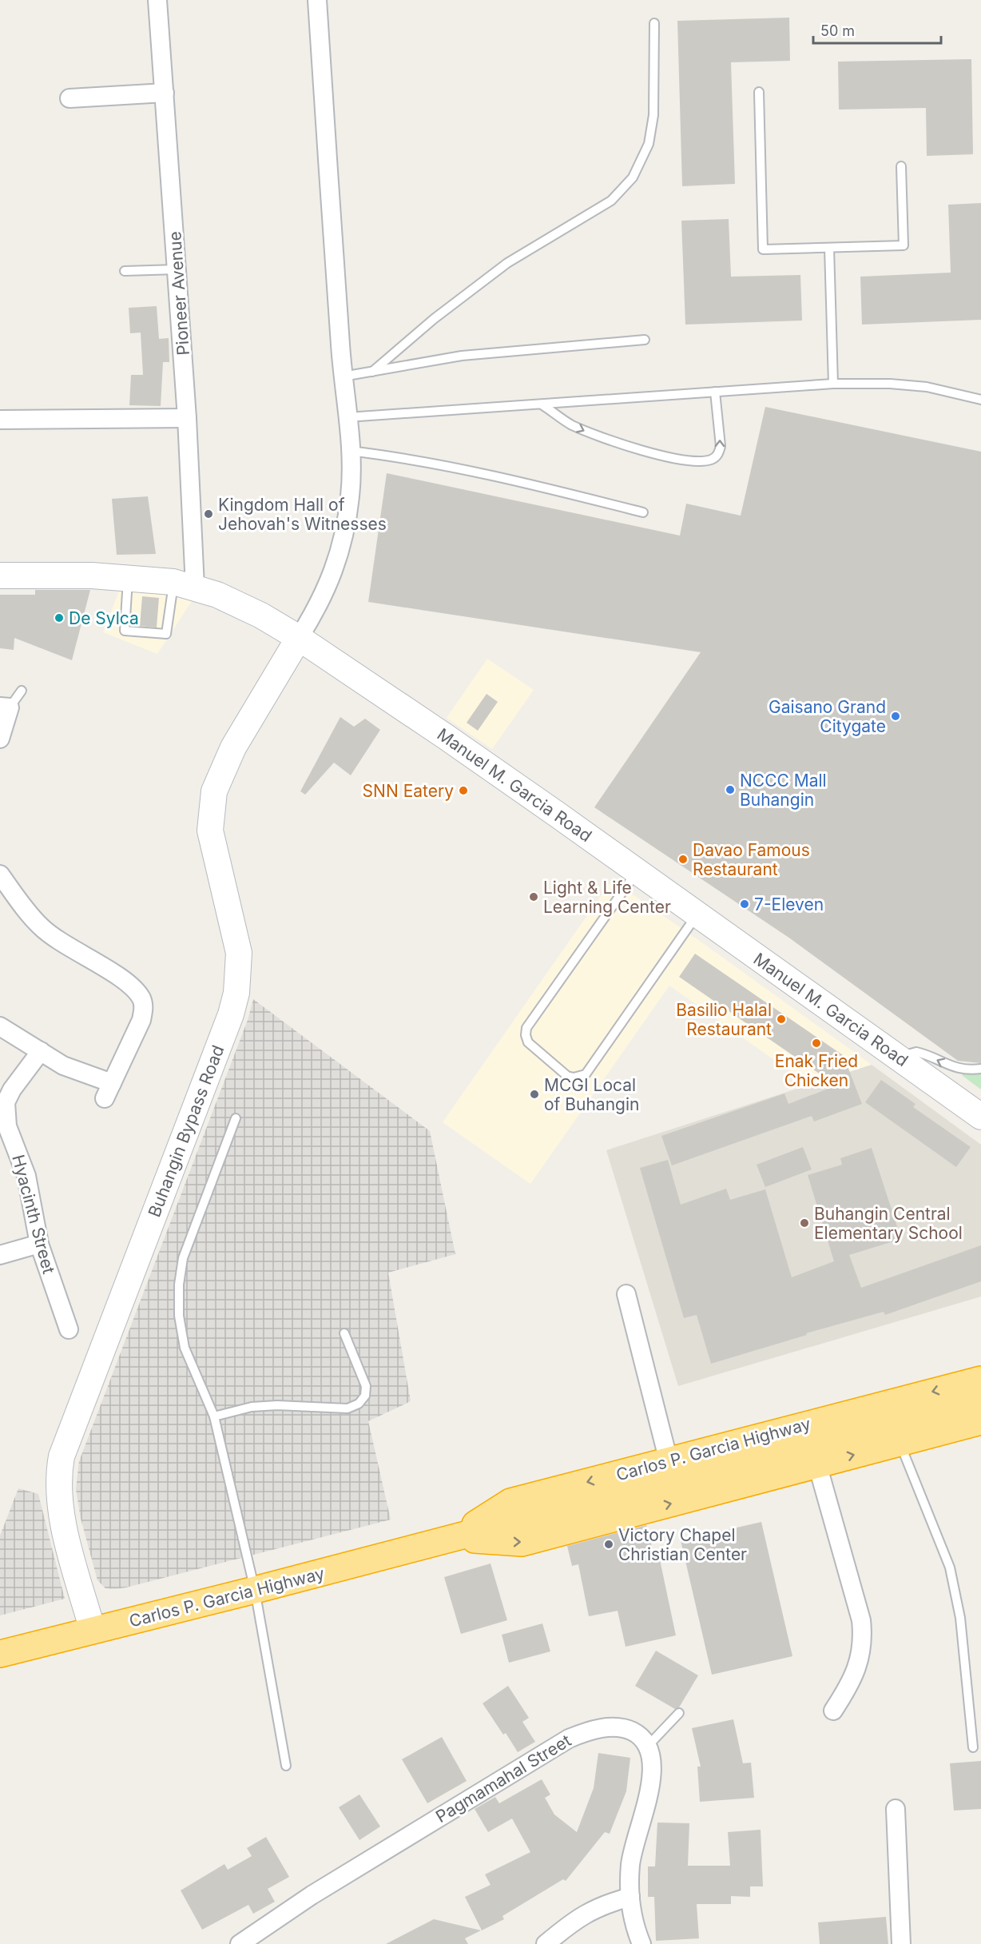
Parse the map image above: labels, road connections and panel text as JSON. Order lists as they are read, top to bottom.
{
  "streets": {
    "highway": ["Carlos P. Garcia Highway"],
    "main road": ["Manuel M. Garcia Road", "Buhangin Bypass Road"],
    "street": ["Pioneer Avenue", "Hyacinth Street", "Pagmamahal Street"]
  },
  "crossings": [
    ["Pioneer Avenue", "Manuel M. Garcia Road"],
    ["Manuel M. Garcia Road", "Buhangin Bypass Road"],
    ["Buhangin Bypass Road", "Carlos P. Garcia Highway"]
  ],
  "places": [
    "Kingdom Hall of Jehovah's Witnesses",
    "De Sylca",
    "Gaisano Grand Citygate",
    "NCCC Mall Buhangin",
    "SNN Eatery",
    "Davao Famous Restaurant",
    "Light & Life Learning Center",
    "7-Eleven",
    "Basilio Halal Restaurant",
    "Enak Fried Chicken",
    "MCGI Local of Buhangin",
    "Buhangin Central Elementary School",
    "Victory Chapel Christian Center"
  ],
  "scale_bar": "50 m"
}
